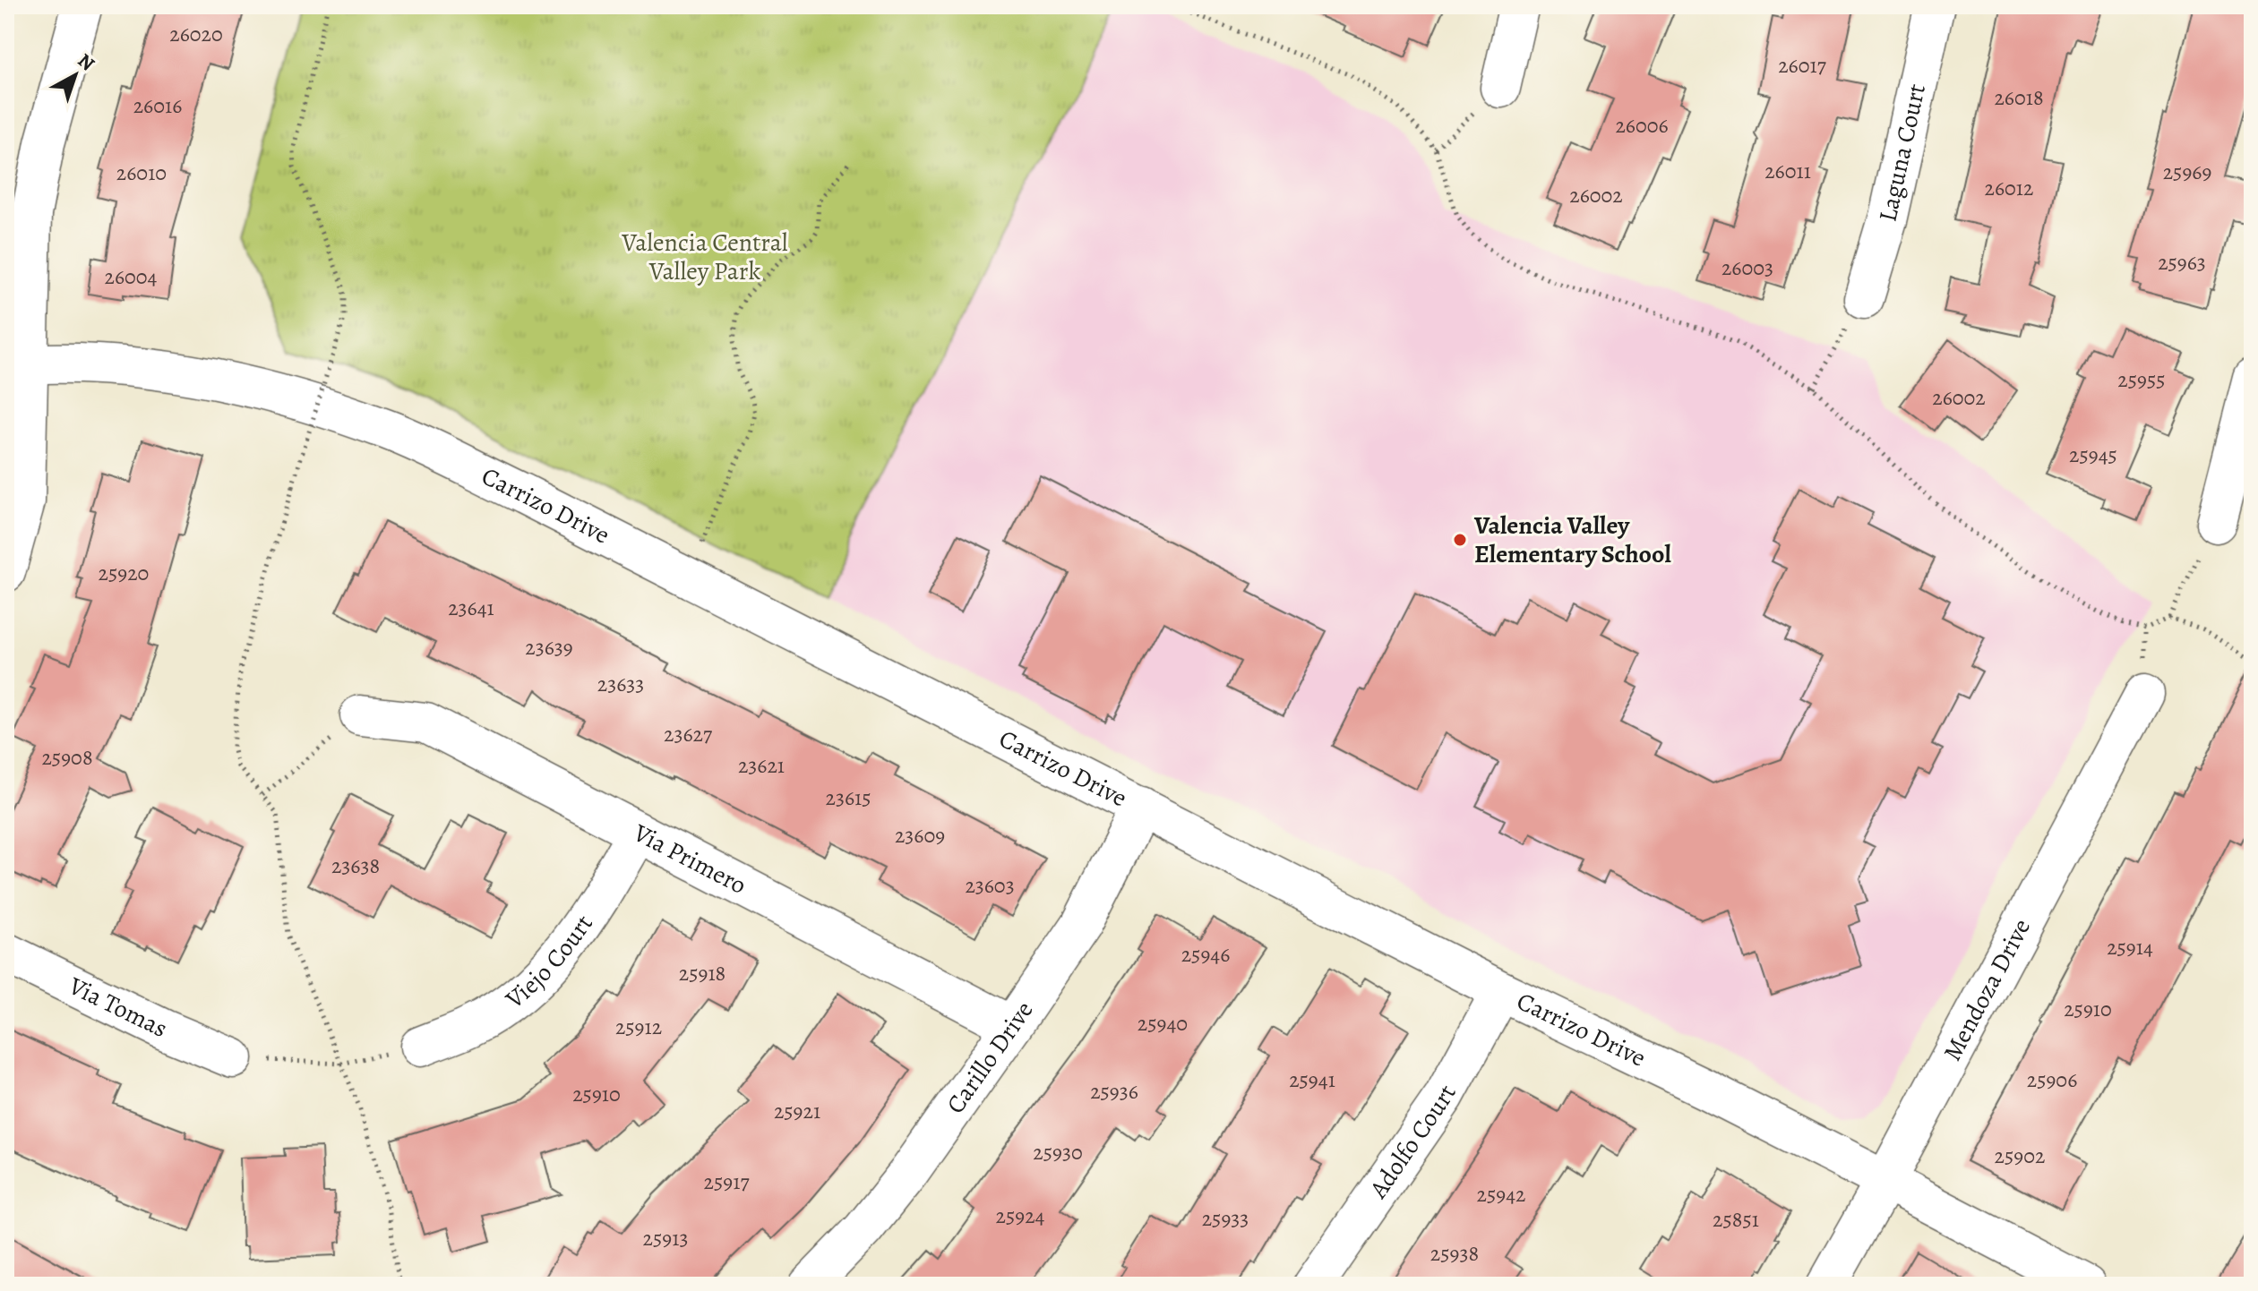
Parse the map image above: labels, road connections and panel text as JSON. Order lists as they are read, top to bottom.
{
  "streets": {
    "street": [
      "Laguna Court",
      "Carrizo Drive",
      "Via Primero",
      "Viejo Court",
      "Mendoza Drive",
      "Via Tomas",
      "Carillo Drive",
      "Adolfo Court"
    ]
  },
  "crossings": [
    ["Carrizo Drive", "Mendoza Drive"],
    ["Carrizo Drive", "Carillo Drive"],
    ["Carrizo Drive", "Adolfo Court"],
    ["Via Primero", "Viejo Court"],
    ["Via Primero", "Carillo Drive"]
  ],
  "parks": ["Valencia Central Valley Park"],
  "places": ["Valencia Valley Elementary School"],
  "house_numbers": [
    "26020",
    "26017",
    "26018",
    "26016",
    "26006",
    "26011",
    "25969",
    "26010",
    "26012",
    "26002",
    "25963",
    "26003",
    "26004",
    "25955",
    "26002",
    "25945",
    "25920",
    "23641",
    "23639",
    "23633",
    "23627",
    "25908",
    "23621",
    "23615",
    "23609",
    "23638",
    "23603",
    "25914",
    "25946",
    "25918",
    "25910",
    "25940",
    "25912",
    "25941",
    "25906",
    "25936",
    "25910",
    "25921",
    "25930",
    "25902",
    "25917",
    "25942",
    "25924",
    "25933",
    "25851",
    "25913",
    "25938"
  ],
  "north": "top right"
}
